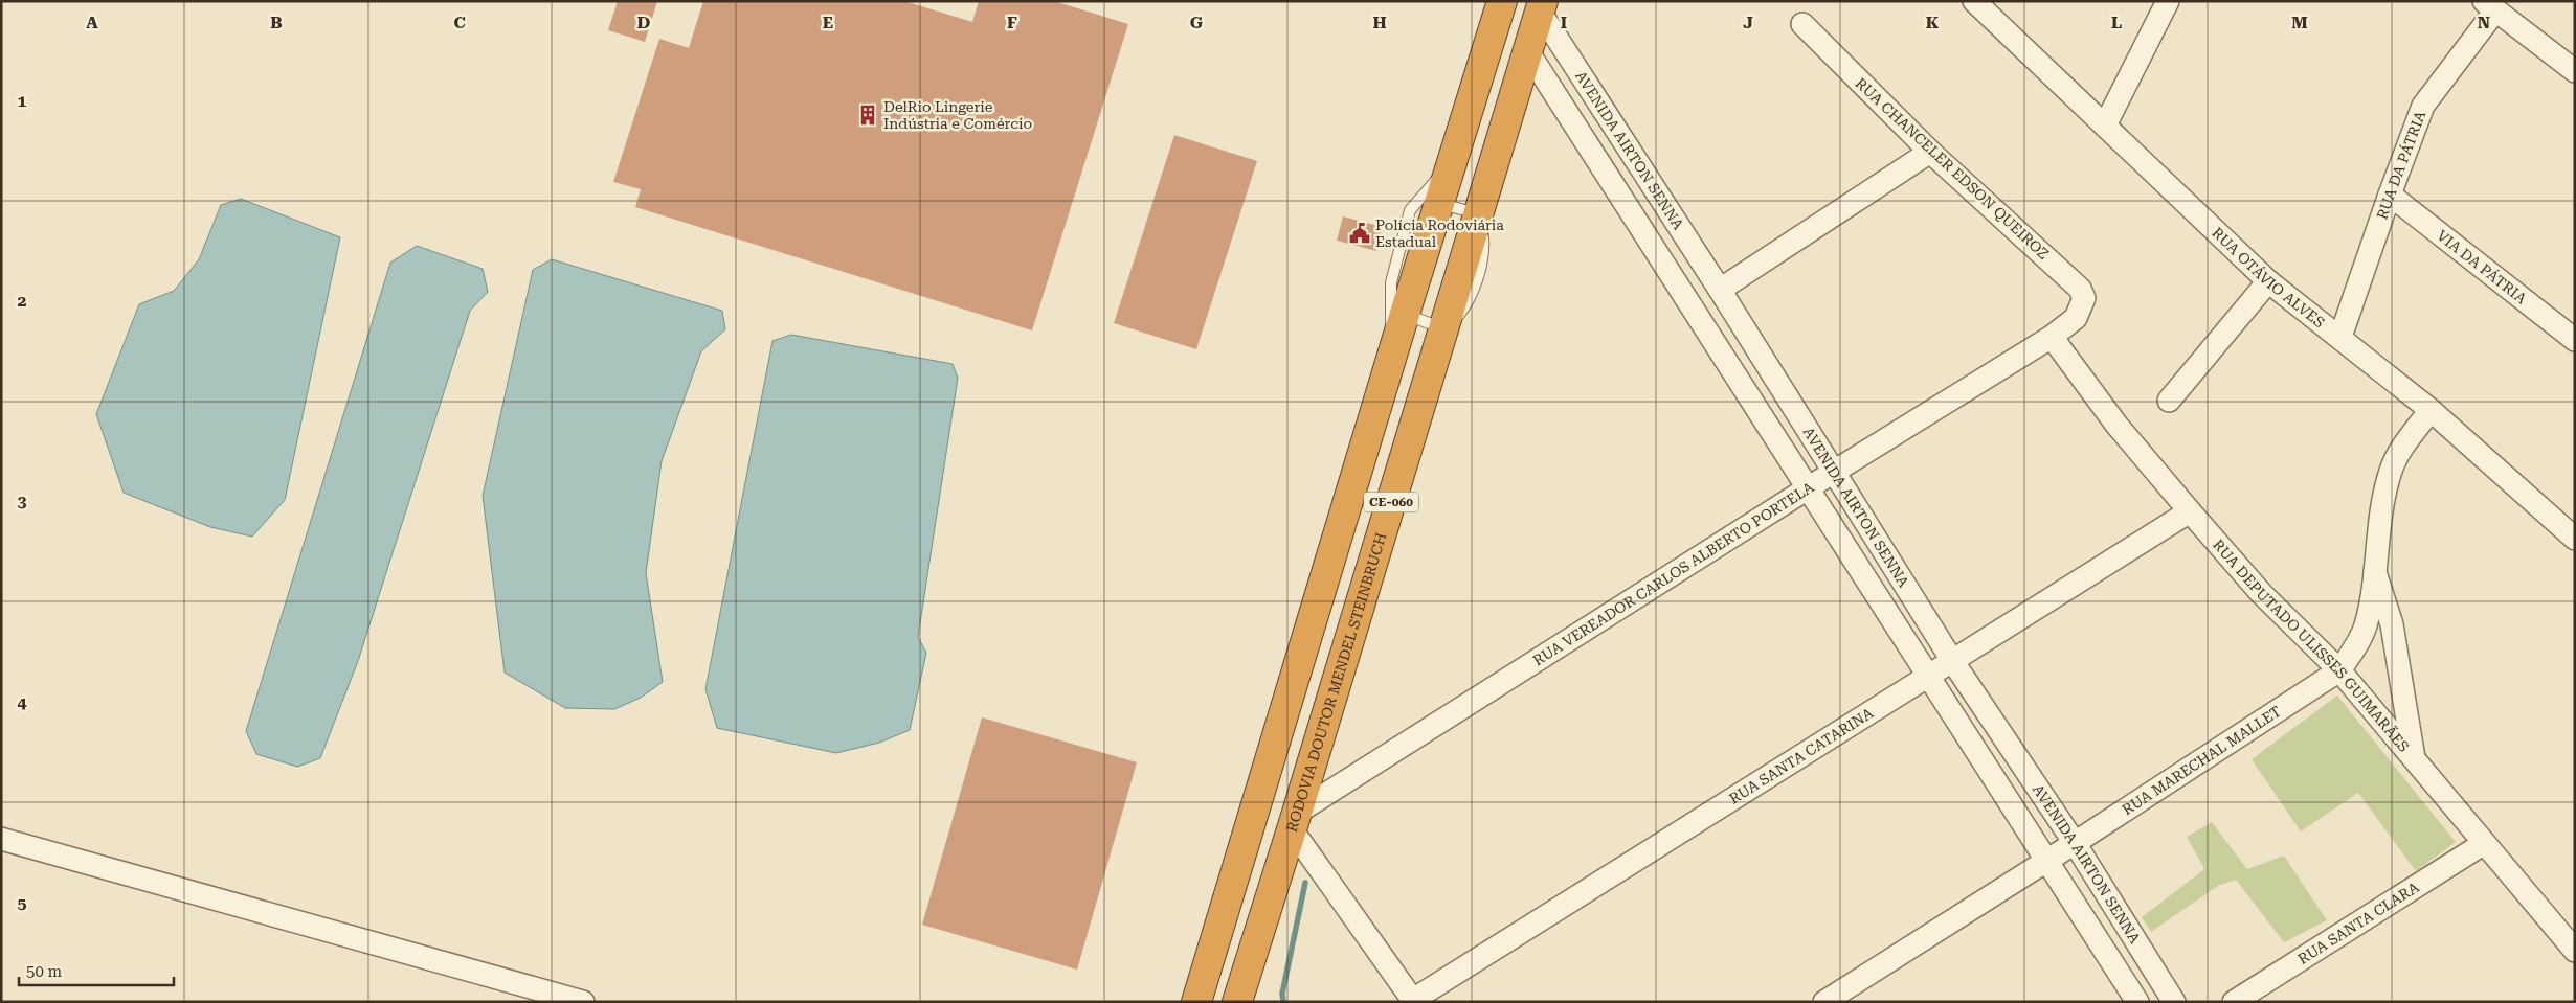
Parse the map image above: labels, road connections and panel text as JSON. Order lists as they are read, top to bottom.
{
  "streets": {
    "highway": ["CE-060", "RODOVIA DOUTOR MENDEL STEINBRUCH"],
    "street": [
      "AVENIDA AIRTON SENNA",
      "RUA DA PÁTRIA",
      "RUA CHANCELER EDSON QUEIROZ",
      "VIA DA PÁTRIA",
      "RUA OTÁVIO ALVES",
      "RUA VEREADOR CARLOS ALBERTO PORTELA",
      "RUA DEPUTADO ULISSES GUIMARÃES",
      "RUA SANTA CATARINA",
      "RUA MARECHAL MALLET",
      "RUA SANTA CLARA"
    ]
  },
  "crossings": [
    ["AVENIDA AIRTON SENNA", "RUA VEREADOR CARLOS ALBERTO PORTELA"],
    ["AVENIDA AIRTON SENNA", "RODOVIA DOUTOR MENDEL STEINBRUCH"],
    ["AVENIDA AIRTON SENNA", "RUA SANTA CATARINA"],
    ["AVENIDA AIRTON SENNA", "RUA MARECHAL MALLET"],
    ["RUA DA PÁTRIA", "VIA DA PÁTRIA"],
    ["RUA DA PÁTRIA", "RUA OTÁVIO ALVES"],
    ["RUA CHANCELER EDSON QUEIROZ", "RUA VEREADOR CARLOS ALBERTO PORTELA"],
    ["RUA OTÁVIO ALVES", "RUA MARECHAL MALLET"],
    ["RUA VEREADOR CARLOS ALBERTO PORTELA", "RUA DEPUTADO ULISSES GUIMARÃES"],
    ["RUA VEREADOR CARLOS ALBERTO PORTELA", "RODOVIA DOUTOR MENDEL STEINBRUCH"],
    ["RUA DEPUTADO ULISSES GUIMARÃES", "RUA SANTA CATARINA"],
    ["RUA DEPUTADO ULISSES GUIMARÃES", "RUA MARECHAL MALLET"],
    ["RUA DEPUTADO ULISSES GUIMARÃES", "RUA SANTA CLARA"]
  ],
  "places": {
    "building": ["DelRio Lingerie Indústria e Comércio"],
    "public building": ["Polícia Rodoviária Estadual"]
  },
  "scale_bar": "50 m",
  "grid": {
    "columns": [
      "A",
      "B",
      "C",
      "D",
      "E",
      "F",
      "G",
      "H",
      "I",
      "J",
      "K",
      "L",
      "M",
      "N"
    ],
    "rows": [
      "1",
      "2",
      "3",
      "4",
      "5"
    ]
  }
}
